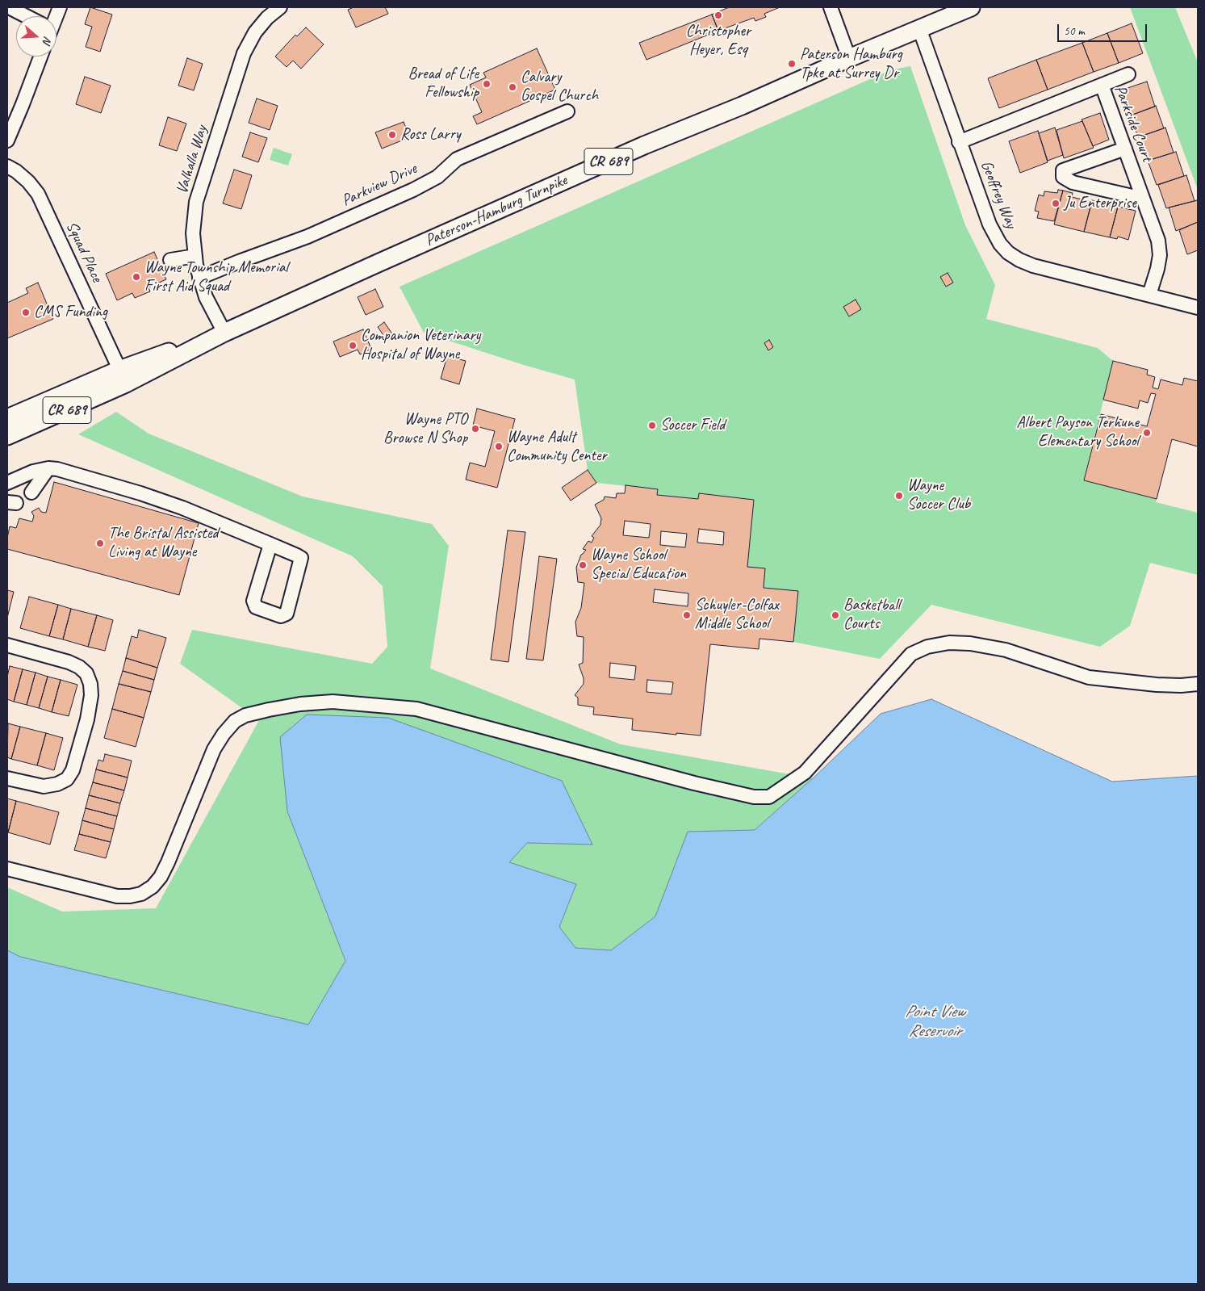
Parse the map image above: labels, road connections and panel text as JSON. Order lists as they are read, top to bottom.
{
  "streets": {
    "main road": ["CR 689", "Paterson-Hamburg Turnpike"],
    "street": [
      "Parkside Court",
      "Valhalla Way",
      "Parkview Drive",
      "Geoffrey Way",
      "Squad Place"
    ]
  },
  "crossings": [
    ["Parkside Court", "Geoffrey Way"],
    ["Valhalla Way", "Parkview Drive"],
    ["Valhalla Way", "Paterson-Hamburg Turnpike"],
    ["Geoffrey Way", "Paterson-Hamburg Turnpike"],
    ["Paterson-Hamburg Turnpike", "Squad Place"]
  ],
  "water": ["Point View Reservoir"],
  "places": [
    "Christopher Heyer, Esq",
    "Paterson Hamburg Tpke at Surrey Dr",
    "Bread of Life Fellowship",
    "Calvary Gospel Church",
    "Ross Larry",
    "Ju Enterprise",
    "Wayne Township Memorial First Aid Squad",
    "CMS Funding",
    "Companion Veterinary Hospital of Wayne",
    "Soccer Field",
    "Wayne PTO Browse N Shop",
    "Albert Payson Terhune Elementary School",
    "Wayne Adult Community Center",
    "Wayne Soccer Club",
    "The Bristal Assisted Living at Wayne",
    "Wayne School Special Education",
    "Schuyler-Colfax Middle School",
    "Basketball Courts"
  ],
  "scale_bar": "50 m",
  "north": "right"
}
